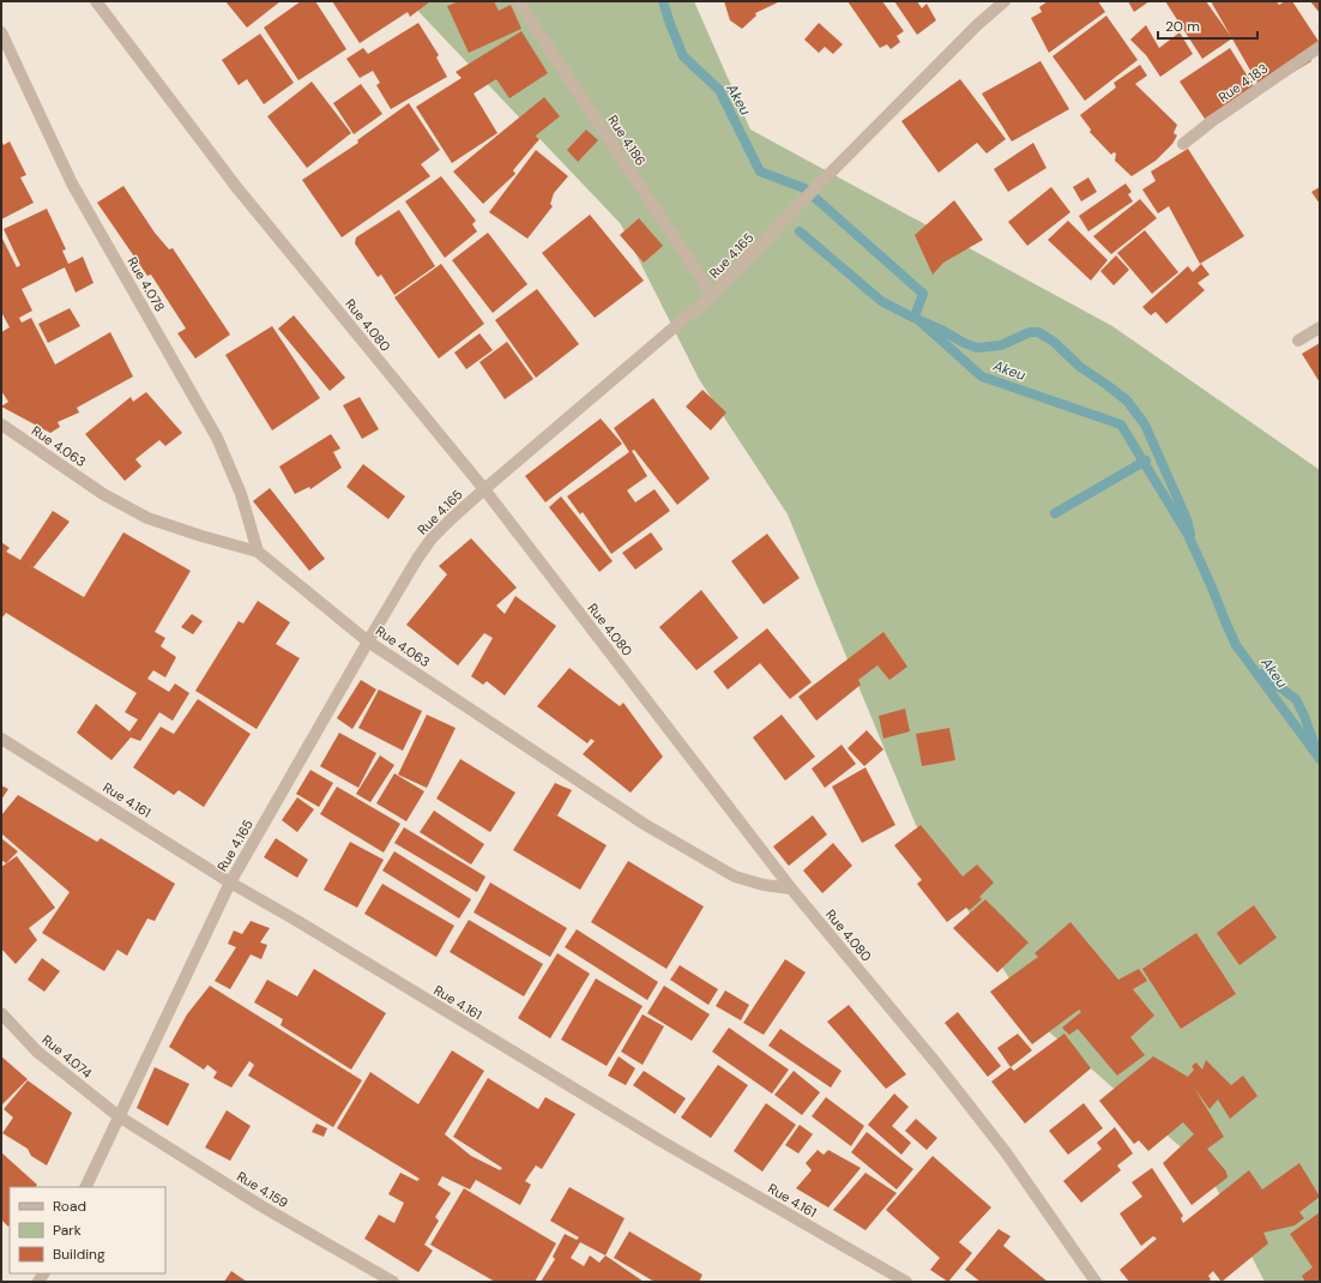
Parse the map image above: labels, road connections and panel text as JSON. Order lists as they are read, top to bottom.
{
  "streets": {
    "street": [
      "Rue 4.183",
      "Rue 4.186",
      "Rue 4.165",
      "Rue 4.078",
      "Rue 4.080",
      "Rue 4.063",
      "Rue 4.161",
      "Rue 4.074",
      "Rue 4.159"
    ]
  },
  "crossings": [
    ["Rue 4.186", "Rue 4.165"],
    ["Rue 4.165", "Rue 4.080"],
    ["Rue 4.165", "Rue 4.063"],
    ["Rue 4.165", "Rue 4.161"],
    ["Rue 4.165", "Rue 4.074"],
    ["Rue 4.165", "Rue 4.159"],
    ["Rue 4.078", "Rue 4.063"],
    ["Rue 4.080", "Rue 4.063"],
    ["Rue 4.074", "Rue 4.159"]
  ],
  "water": ["Akeu"],
  "legend": ["Road", "Park", "Building"],
  "scale_bar": "20 m"
}
